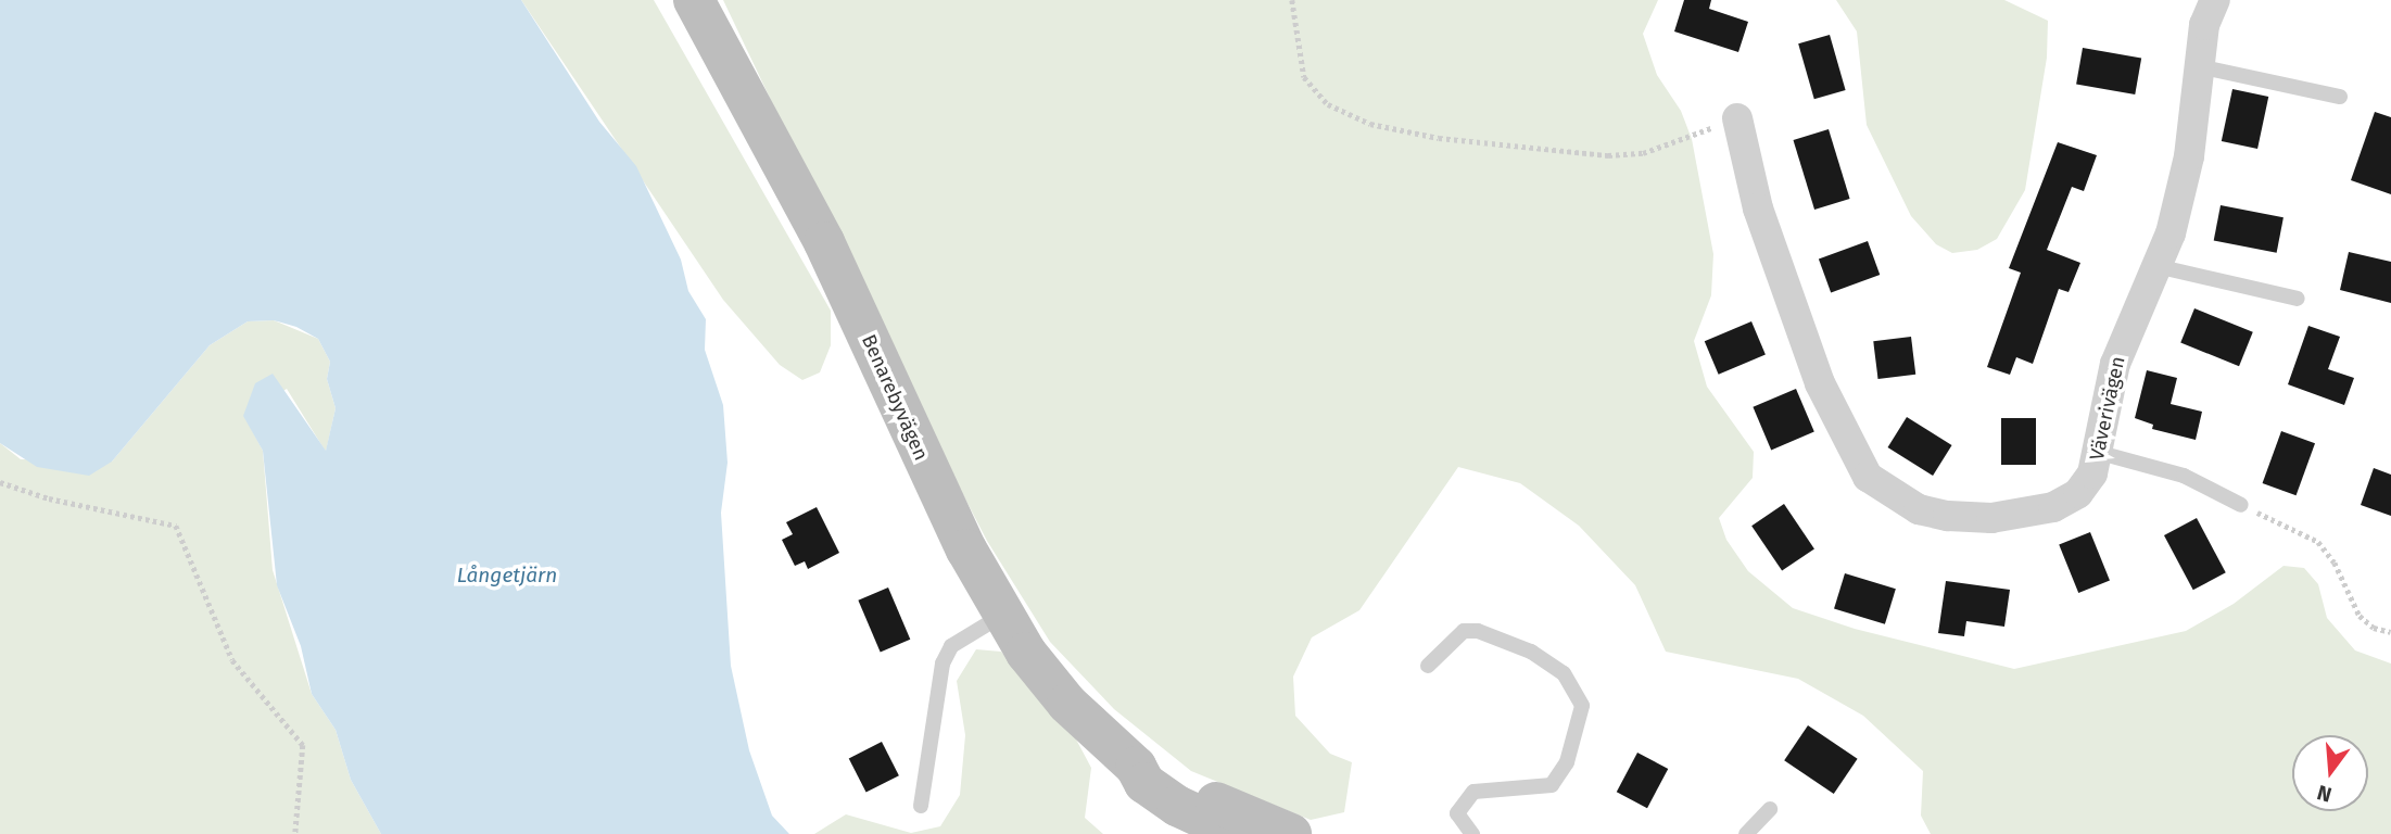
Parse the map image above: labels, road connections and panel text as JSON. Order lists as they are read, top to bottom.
{
  "streets": {
    "street": ["Benarebyvägen", "Väverivägen"]
  },
  "water": ["Långetjärn"],
  "north": "bottom"
}
